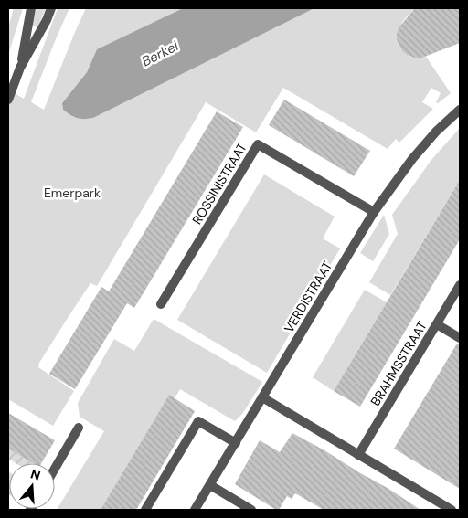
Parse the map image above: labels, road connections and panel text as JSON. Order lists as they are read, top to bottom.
{
  "streets": {
    "street": ["ROSSINISTRAAT", "VERDISTRAAT", "BRAHMSSTRAAT"]
  },
  "crossings": [
    ["ROSSINISTRAAT", "VERDISTRAAT"]
  ],
  "water": ["Berkel"],
  "parks": ["Emerpark"],
  "north": "top"
}
